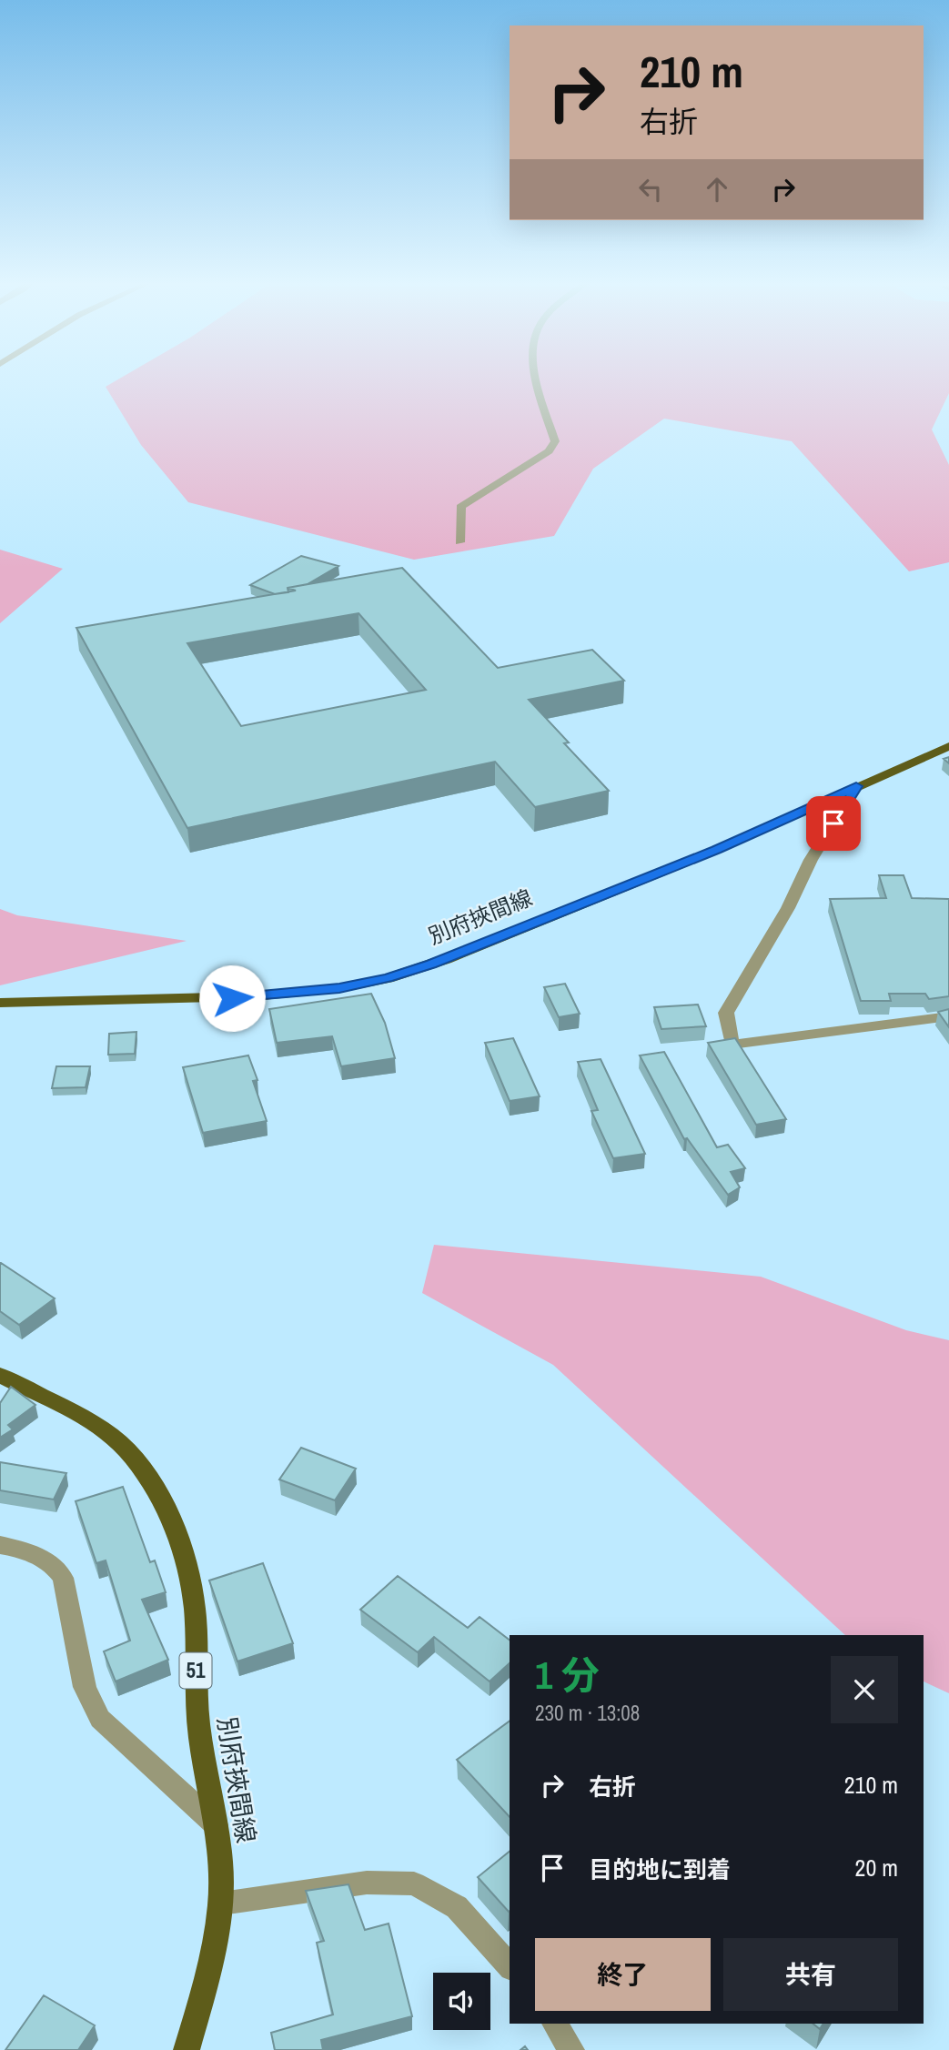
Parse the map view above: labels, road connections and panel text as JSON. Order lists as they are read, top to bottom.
{
  "streets": {
    "main road": ["別府挾間線", "51"]
  },
  "page": {
    "turn": ["210 m", "右折"],
    "heading": ["1 分", "230 m · 13:08"],
    "list": [
      {
        "name": "右折",
        "value": "210 m"
      },
      {
        "name": "目的地に到着",
        "value": "20 m"
      }
    ],
    "buttons": ["終了", "共有"]
  }
}
